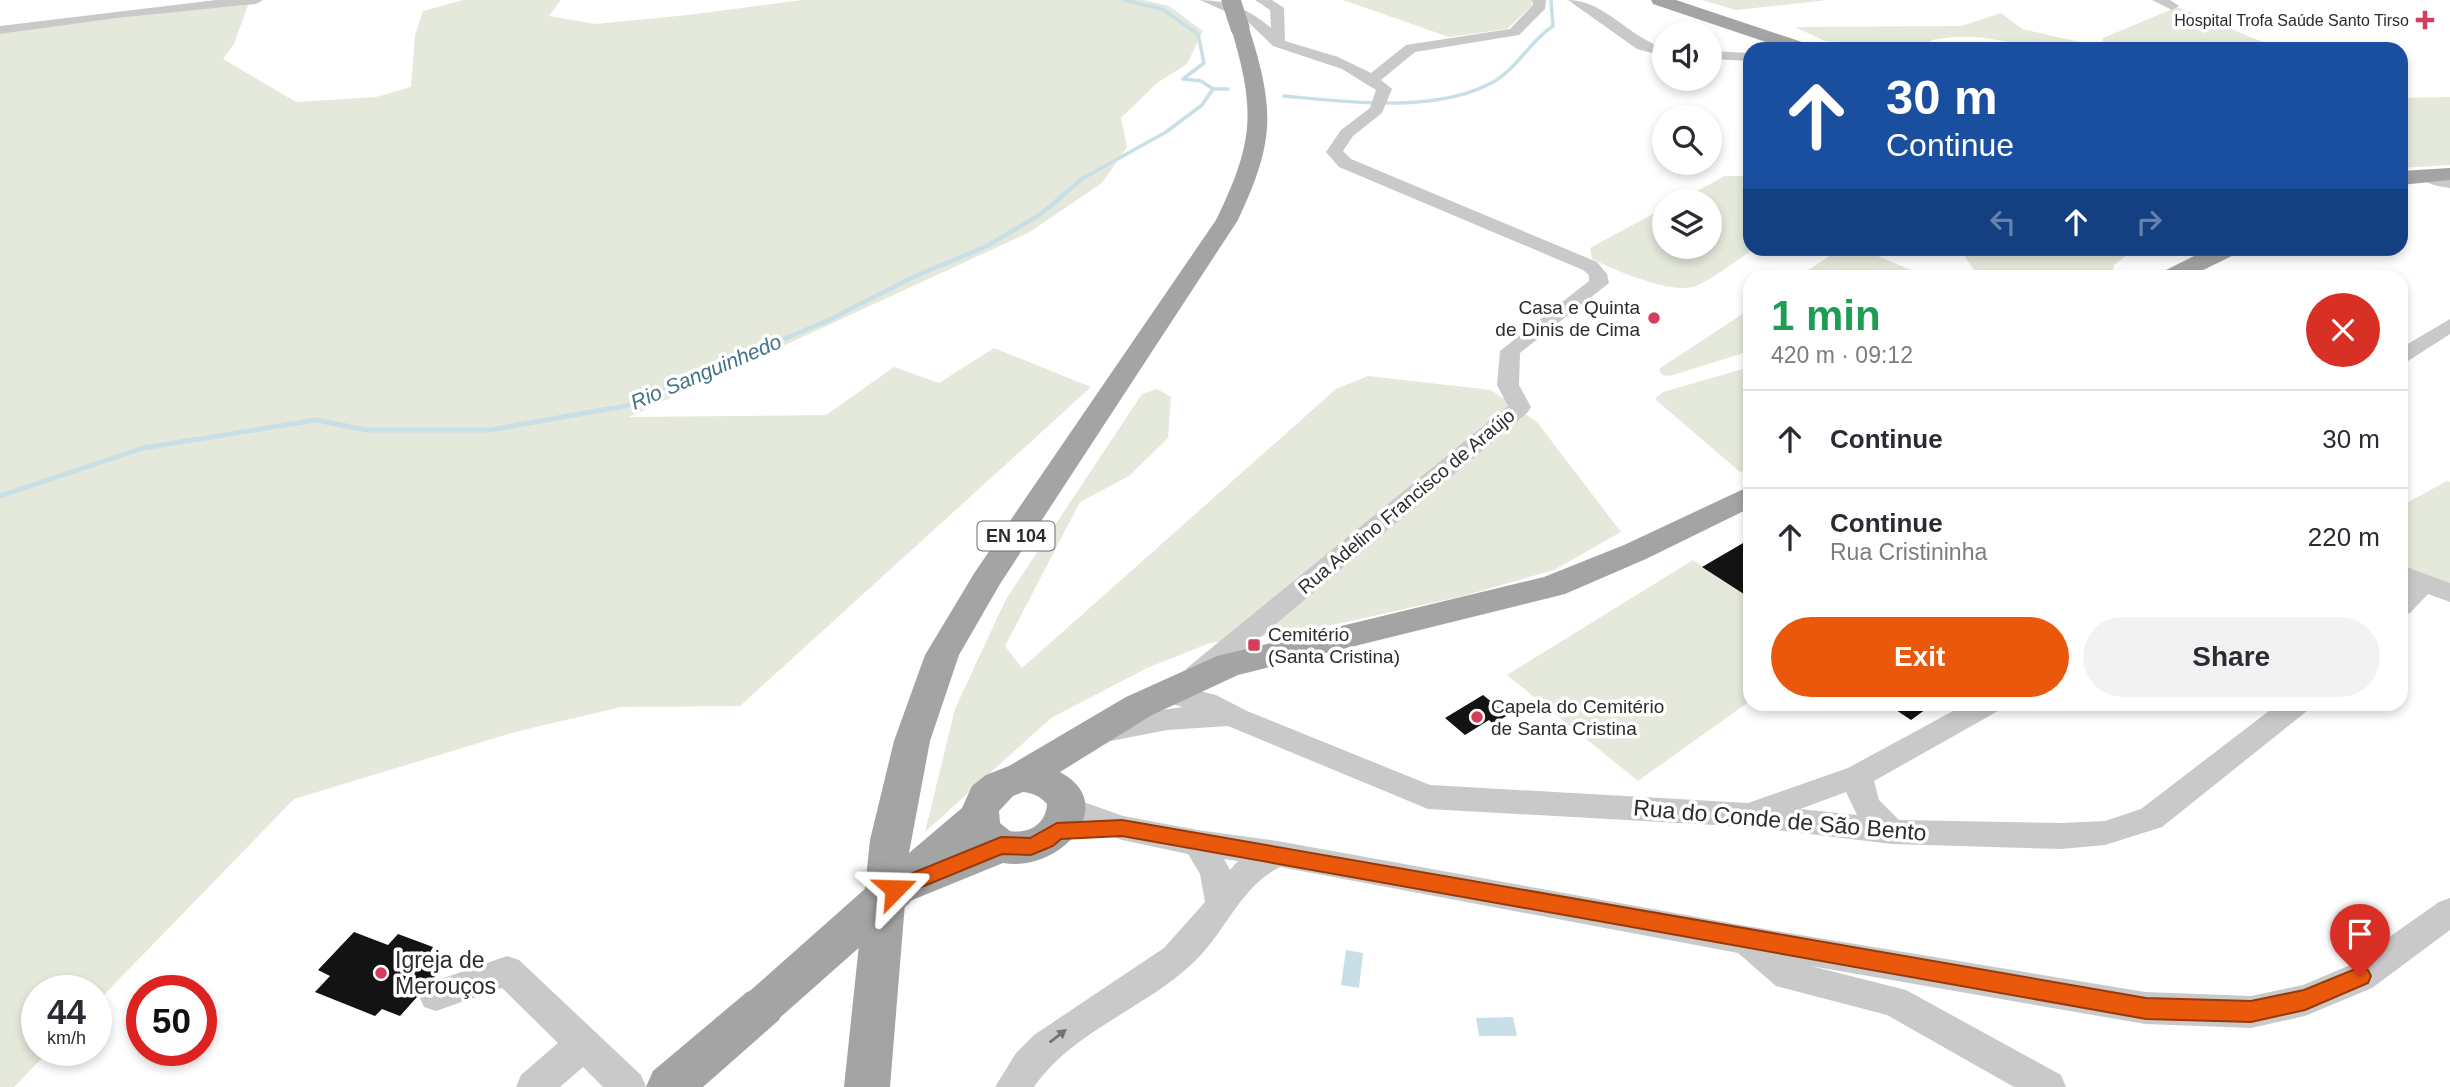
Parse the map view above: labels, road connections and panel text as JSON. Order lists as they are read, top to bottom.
{
  "streets": {
    "main road": ["EN 104"],
    "street": ["Rua Adelino Francisco de Araújo", "Rua do Conde de São Bento"]
  },
  "crossings": [
    ["Rua Adelino Francisco de Araújo", "Rua do Conde de São Bento"]
  ],
  "water": ["Rio Sanguinhedo"],
  "places": {
    "health": ["Hospital Trofa Saúde Santo Tirso"],
    "other": ["Casa e Quinta de Dinis de Cima", "Capela do Cemitério de Santa Cristina", "Igreja de Merouços"],
    "transit": ["Cemitério (Santa Cristina)"]
  },
  "page": {
    "turn": ["30 m", "Continue"],
    "heading": ["1 min", "420 m · 09:12"],
    "list": [
      {
        "name": "Continue",
        "value": "30 m"
      },
      {
        "name": "Continue",
        "note": "Rua Cristininha",
        "value": "220 m"
      }
    ],
    "buttons": ["Exit", "Share"],
    "speed": "44 km/h",
    "limit": "50"
  }
}
